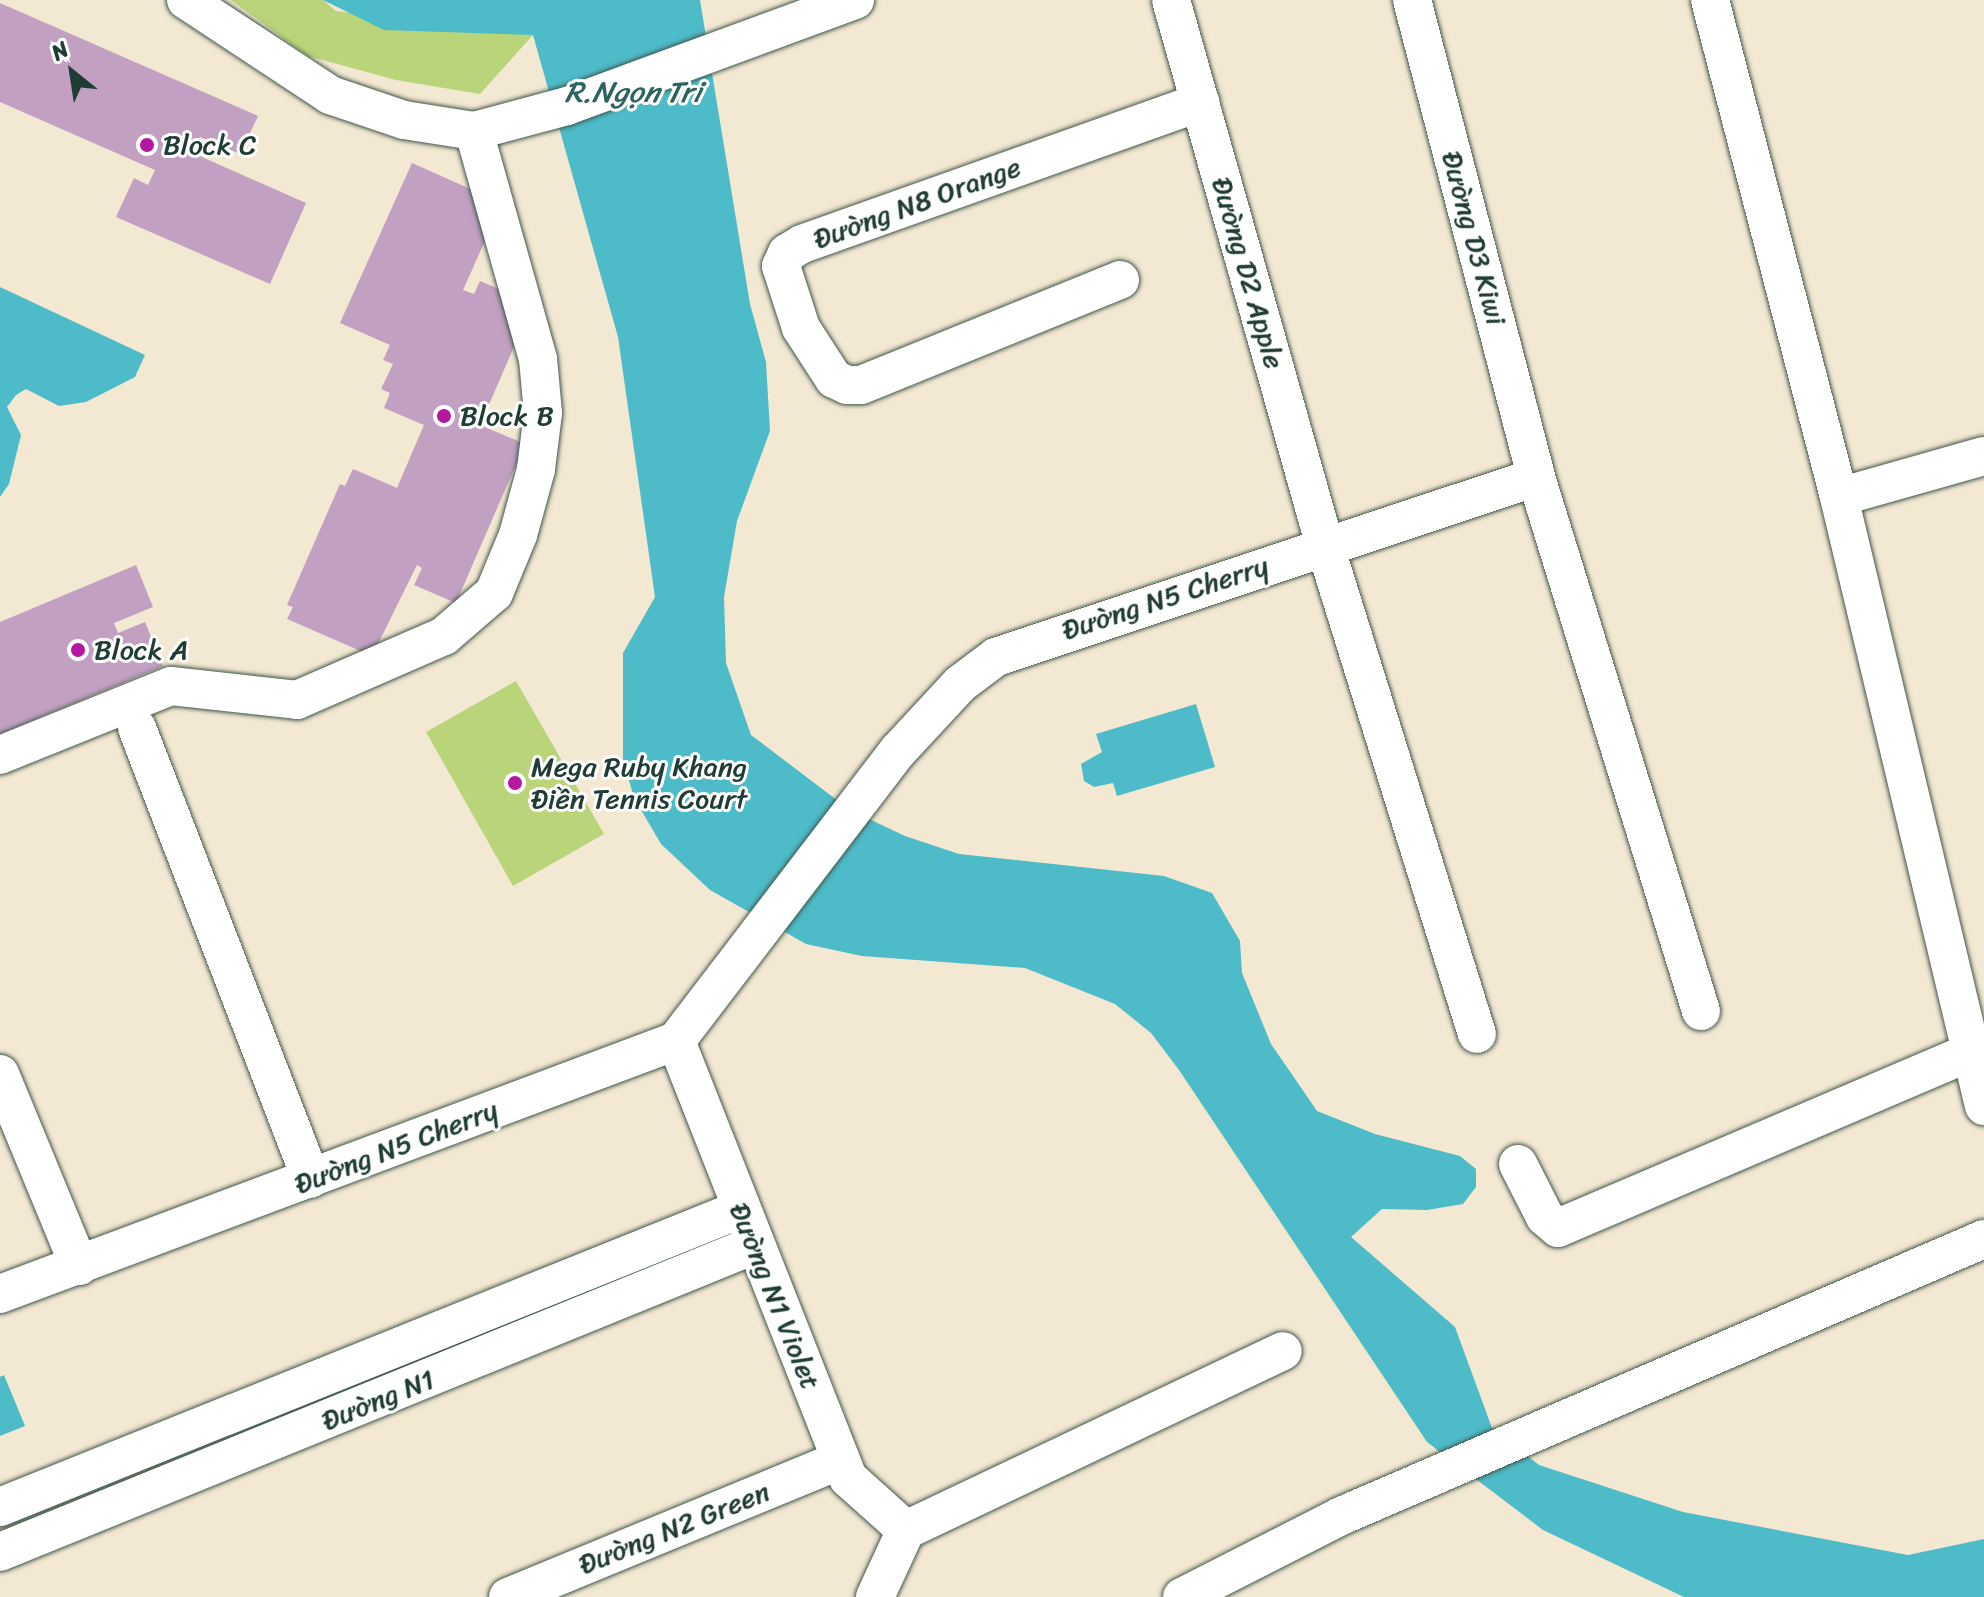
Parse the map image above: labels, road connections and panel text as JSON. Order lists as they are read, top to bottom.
{
  "streets": {
    "street": [
      "Đường N8 Orange",
      "Đường D3 Kiwi",
      "Đường D2 Apple",
      "Đường N5 Cherry",
      "Đường N1 Violet",
      "Đường N1",
      "Đường N2 Green"
    ]
  },
  "crossings": [
    ["Đường N8 Orange", "Đường D2 Apple"],
    ["Đường D3 Kiwi", "Đường N5 Cherry"],
    ["Đường D2 Apple", "Đường N5 Cherry"],
    ["Đường N5 Cherry", "Đường N1 Violet"],
    ["Đường N1 Violet", "Đường N1"],
    ["Đường N1 Violet", "Đường N2 Green"]
  ],
  "water": ["R.Ngọn Tri"],
  "places": [
    "Block C",
    "Block B",
    "Block A",
    "Mega Ruby Khang Điền Tennis Court"
  ],
  "north": "top left"
}
